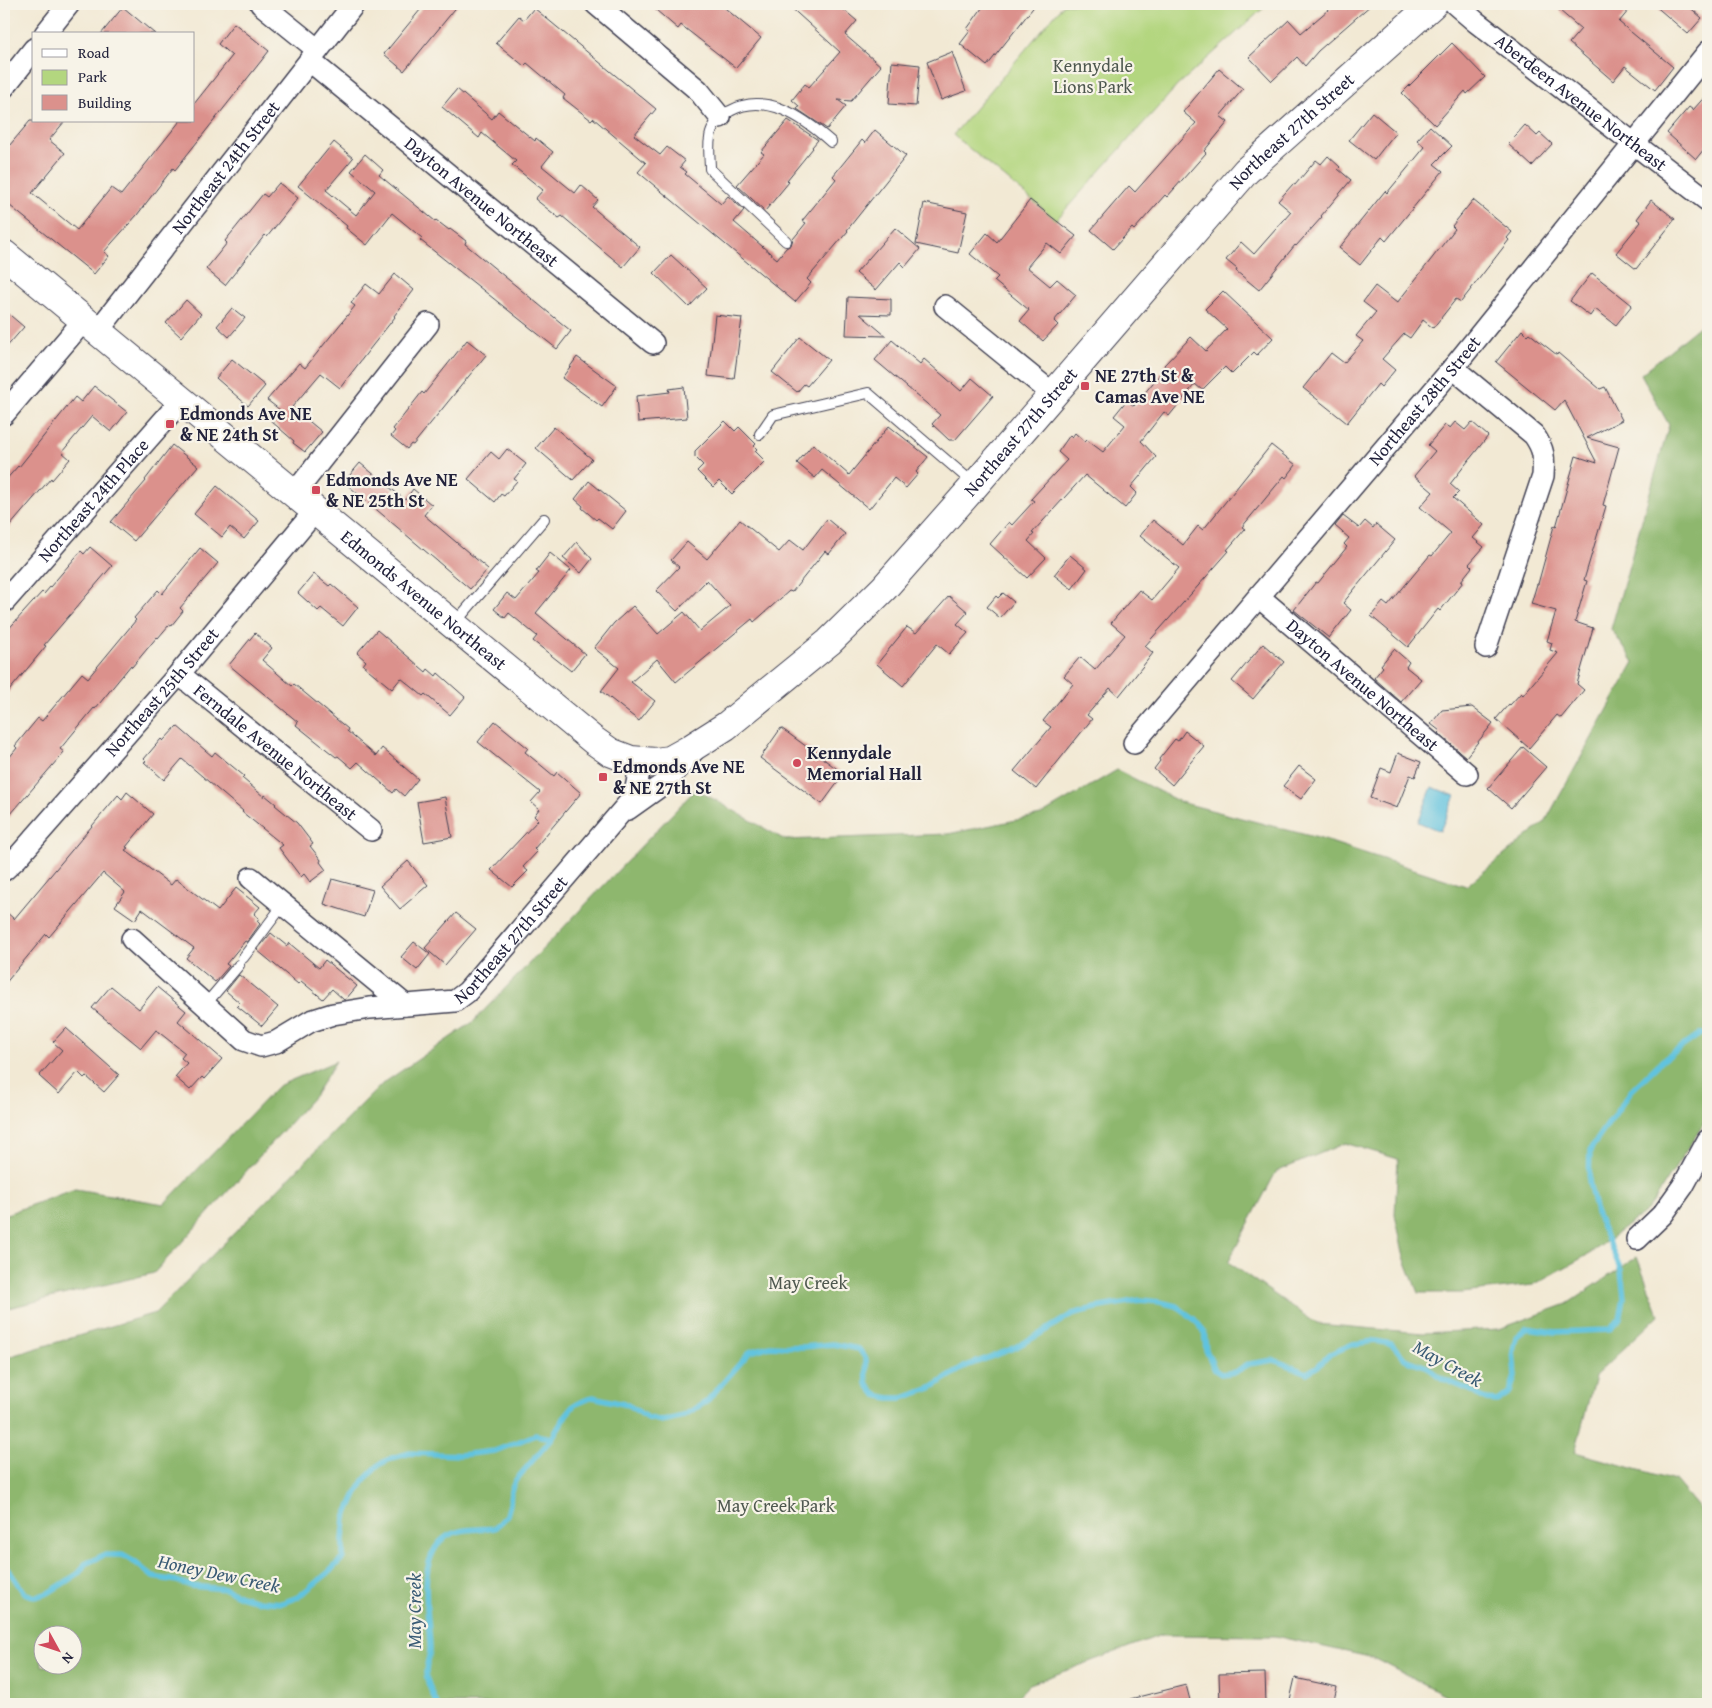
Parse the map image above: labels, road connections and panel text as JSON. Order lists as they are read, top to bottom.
{
  "streets": {
    "street": [
      "Aberdeen Avenue Northeast",
      "Northeast 27th Street",
      "Northeast 24th Street",
      "Dayton Avenue Northeast",
      "Northeast 28th Street",
      "Northeast 24th Place",
      "Edmonds Avenue Northeast",
      "Northeast 25th Street",
      "Ferndale Avenue Northeast"
    ]
  },
  "crossings": [
    ["Aberdeen Avenue Northeast", "Northeast 28th Street"],
    ["Northeast 27th Street", "Edmonds Avenue Northeast"],
    ["Northeast 24th Street", "Dayton Avenue Northeast"],
    ["Northeast 24th Street", "Edmonds Avenue Northeast"],
    ["Dayton Avenue Northeast", "Northeast 28th Street"],
    ["Northeast 24th Place", "Edmonds Avenue Northeast"],
    ["Edmonds Avenue Northeast", "Northeast 25th Street"],
    ["Northeast 25th Street", "Ferndale Avenue Northeast"]
  ],
  "water": ["May Creek", "Honey Dew Creek"],
  "parks": ["Kennydale Lions Park", "May Creek", "May Creek Park"],
  "places": {
    "transit": [
      "NE 27th St & Camas Ave NE",
      "Edmonds Ave NE & NE 24th St",
      "Edmonds Ave NE & NE 25th St",
      "Edmonds Ave NE & NE 27th St"
    ],
    "other": ["Kennydale Memorial Hall"]
  },
  "legend": ["Road", "Park", "Building"],
  "north": "bottom right"
}
